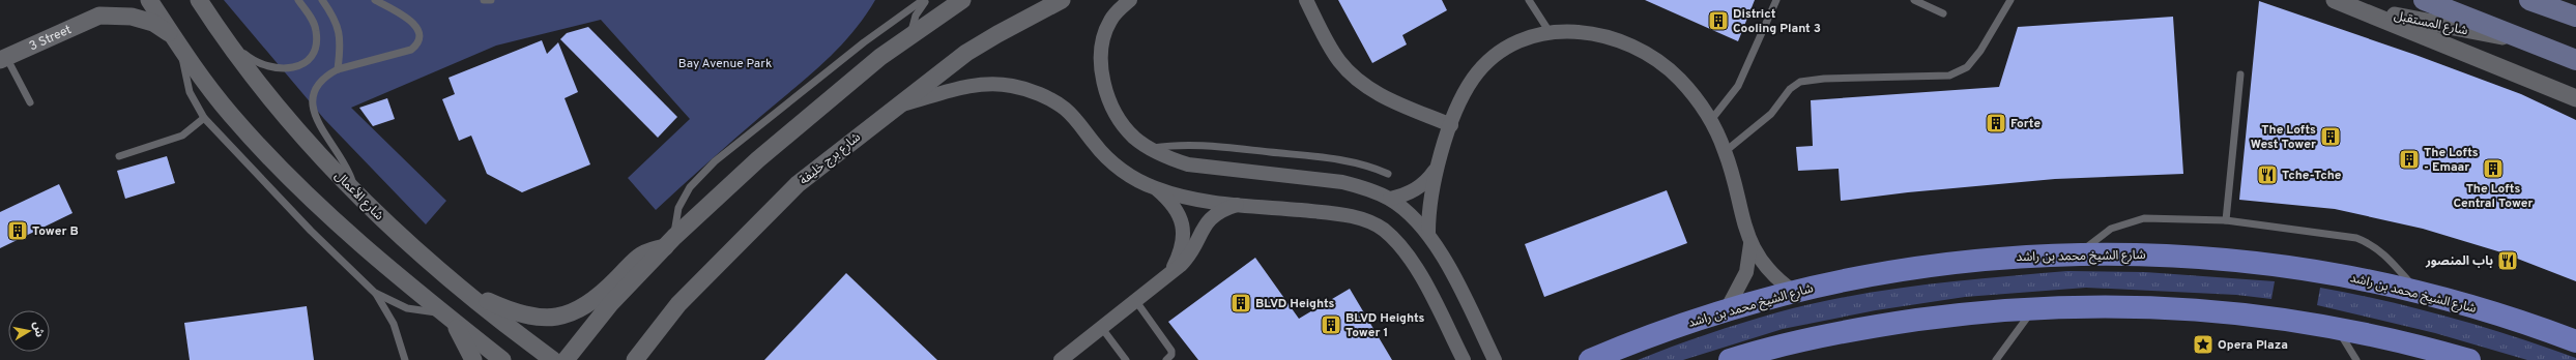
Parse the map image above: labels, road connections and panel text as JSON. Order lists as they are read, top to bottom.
{
  "streets": {
    "main road": ["شارع المستقبل", "شارع الشيخ محمد بن راشد"],
    "street": ["3 Street", "شارع برج خليفة", "شارع الأعمال"]
  },
  "parks": ["Bay Avenue Park"],
  "places": {
    "building": [
      "District Cooling Plant 3",
      "Forte",
      "The Lofts West Tower",
      "The Lofts - Emaar",
      "The Lofts Central Tower",
      "Tower B",
      "BLVD Heights",
      "BLVD Heights Tower 1"
    ],
    "restaurant": ["Tche-Tche", "باب المنصور"],
    "place": ["Opera Plaza"]
  },
  "north": "right"
}
